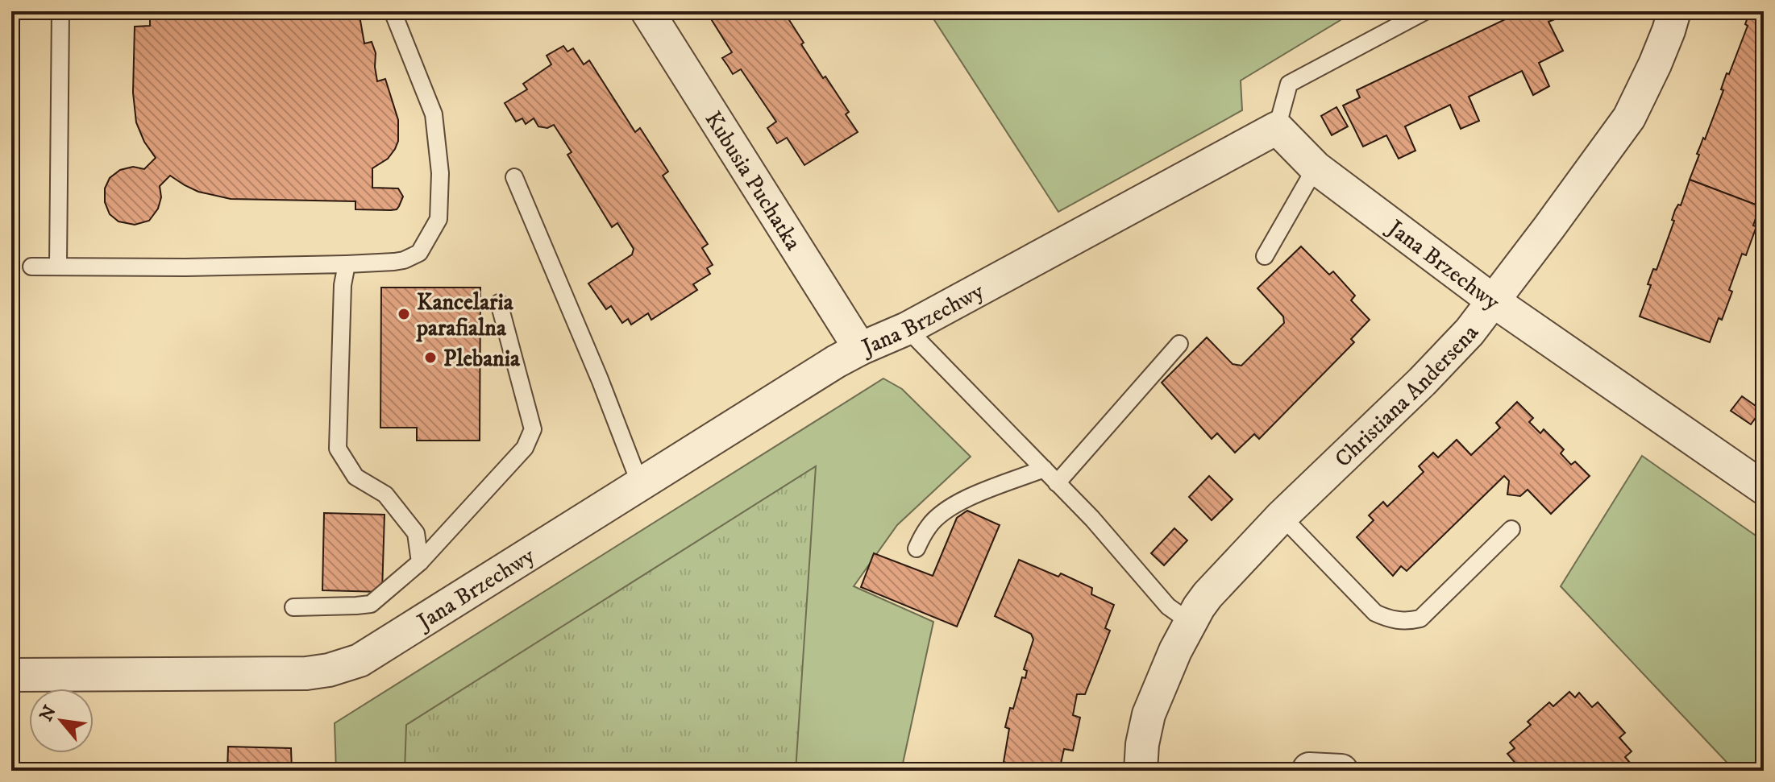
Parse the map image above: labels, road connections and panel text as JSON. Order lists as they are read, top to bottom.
{
  "streets": {
    "street": ["Kubusia Puchatka", "Jana Brzechwy", "Christiana Andersena"]
  },
  "crossings": [
    ["Kubusia Puchatka", "Jana Brzechwy"],
    ["Jana Brzechwy", "Christiana Andersena"]
  ],
  "places": ["Kancelaria parafialna", "Plebania"],
  "north": "top left"
}
